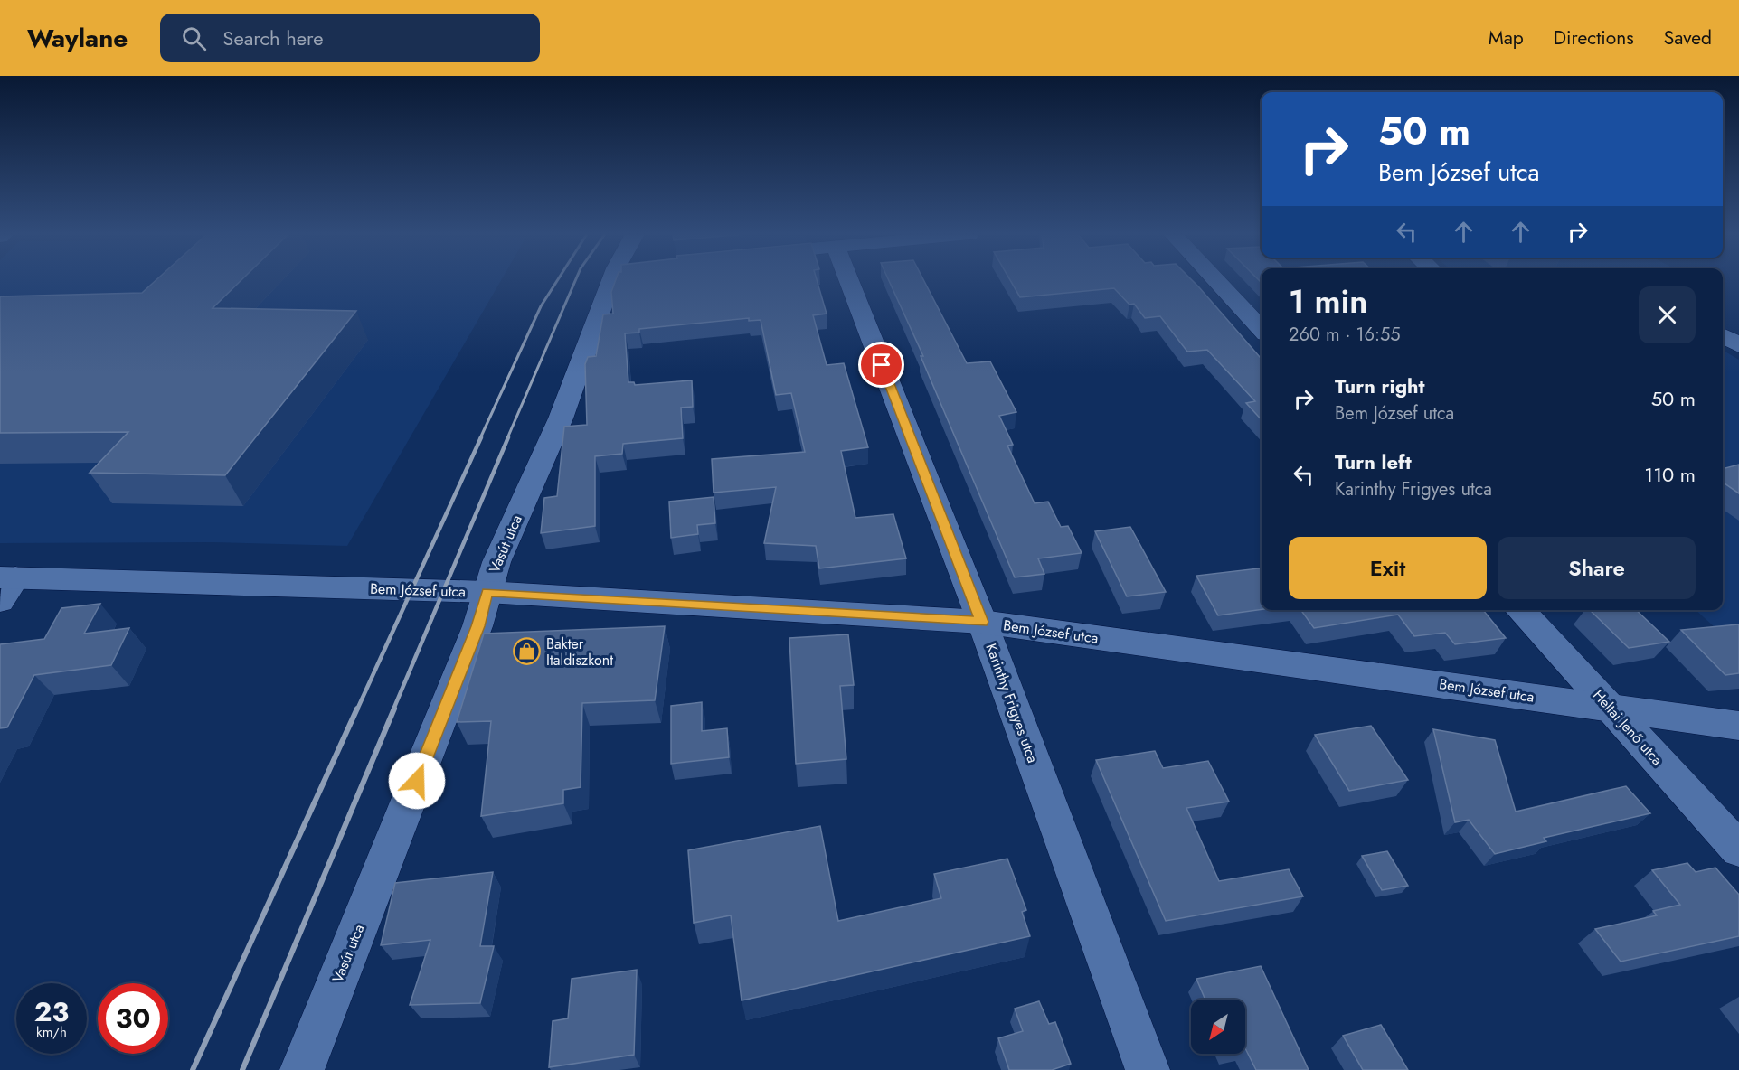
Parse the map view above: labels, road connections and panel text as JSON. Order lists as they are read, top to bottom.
{
  "streets": {
    "street": [
      "Vasút utca",
      "Bem József utca",
      "Karinthy Frigyes utca",
      "Heltai Jenő utca"
    ]
  },
  "crossings": [
    ["Vasút utca", "Bem József utca"],
    ["Bem József utca", "Karinthy Frigyes utca"],
    ["Bem József utca", "Heltai Jenő utca"]
  ],
  "places": {
    "shop": ["Bakter Italdiszkont"]
  },
  "north": "bottom left",
  "page": {
    "header": "Waylane",
    "search": "Search here",
    "nav": ["Map", "Directions", "Saved"],
    "turn": ["50 m", "Bem József utca"],
    "heading": ["1 min", "260 m · 16:55"],
    "list": [
      {
        "name": "Turn right",
        "note": "Bem József utca",
        "value": "50 m"
      },
      {
        "name": "Turn left",
        "note": "Karinthy Frigyes utca",
        "value": "110 m"
      }
    ],
    "buttons": ["Exit", "Share"],
    "speed": "23 km/h",
    "limit": "30"
  }
}
